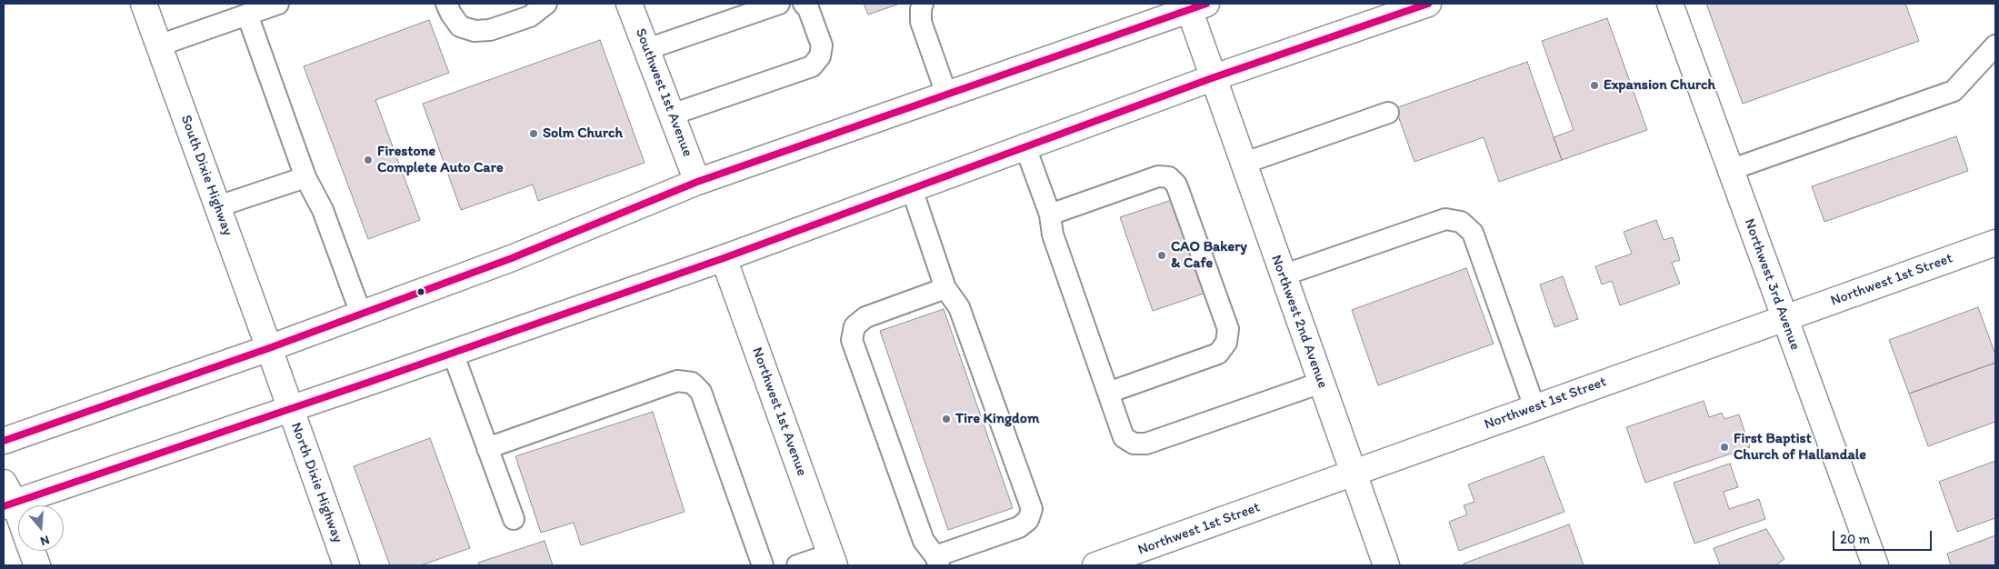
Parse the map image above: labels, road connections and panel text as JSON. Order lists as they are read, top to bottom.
{
  "streets": {
    "main road": [
      "Southwest 1st Avenue",
      "South Dixie Highway",
      "Northwest 1st Street",
      "Northwest 3rd Avenue",
      "Northwest 2nd Avenue",
      "Northwest 1st Avenue",
      "North Dixie Highway"
    ]
  },
  "crossings": [
    ["South Dixie Highway", "North Dixie Highway"],
    ["Northwest 1st Street", "Northwest 3rd Avenue"],
    ["Northwest 1st Street", "Northwest 2nd Avenue"]
  ],
  "places": [
    "Expansion Church",
    "Solm Church",
    "Firestone Complete Auto Care",
    "CAO Bakery & Cafe",
    "Tire Kingdom",
    "First Baptist Church of Hallandale"
  ],
  "scale_bar": "20 m",
  "north": "bottom"
}
